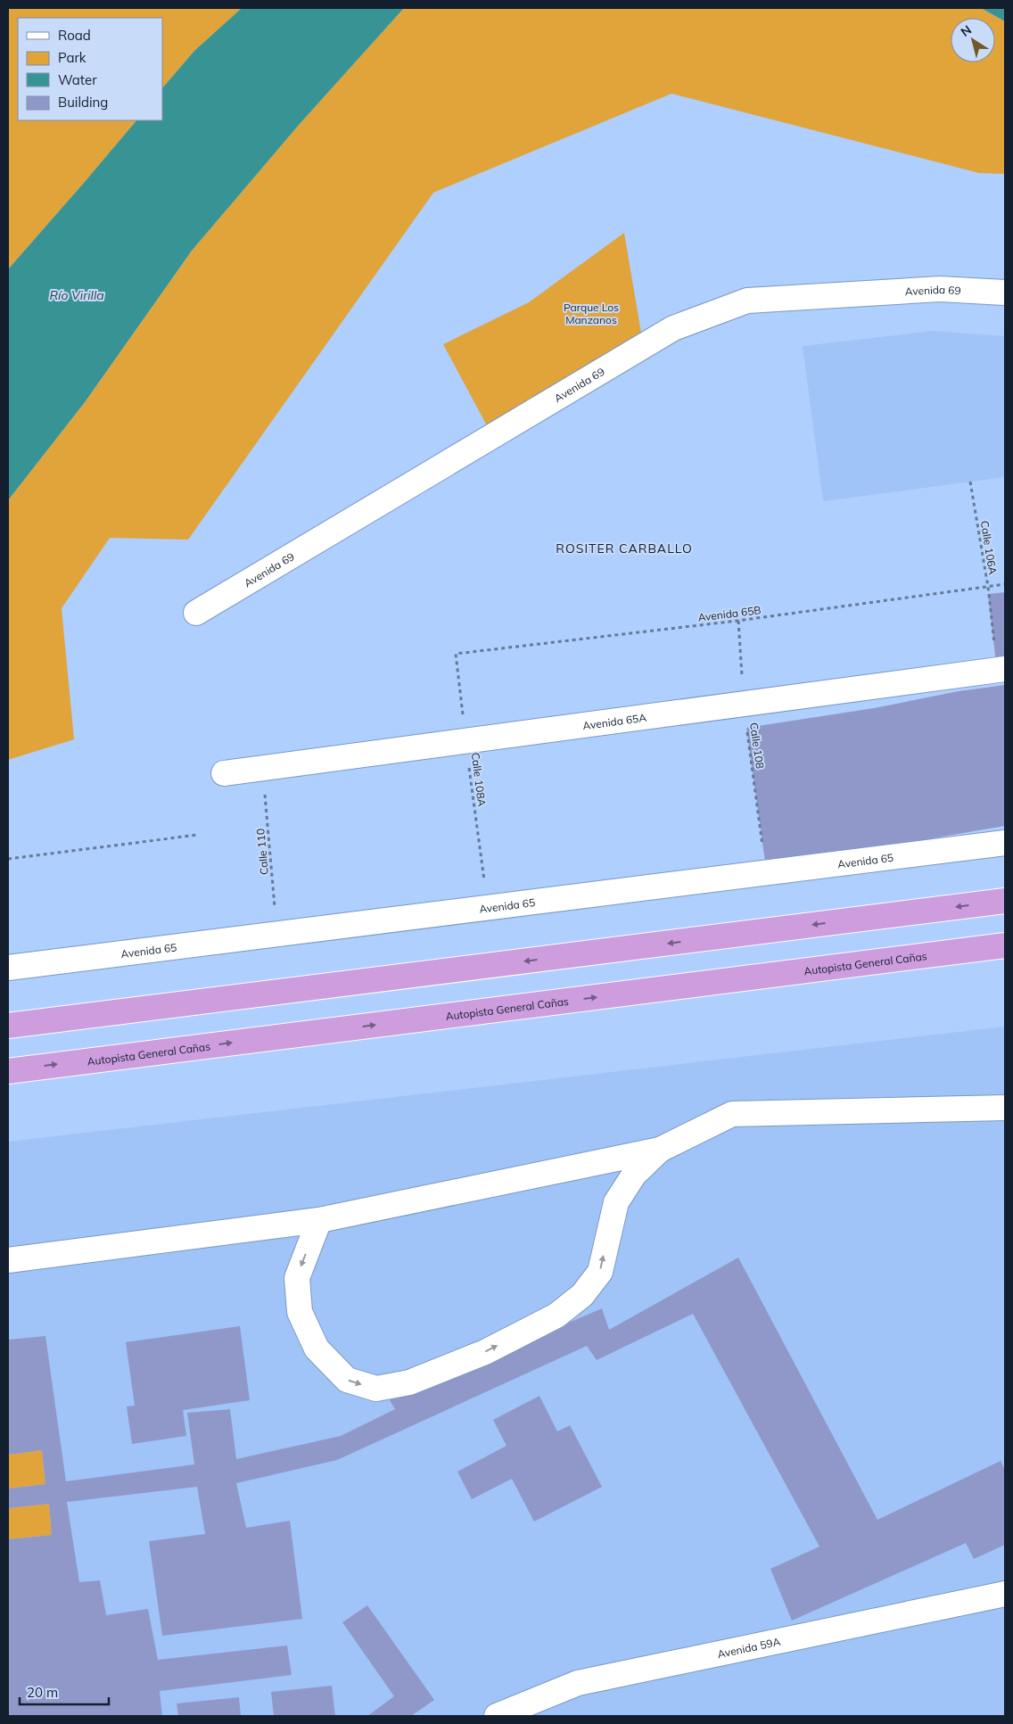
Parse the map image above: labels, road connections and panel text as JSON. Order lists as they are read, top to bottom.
{
  "streets": {
    "highway": ["Autopista General Cañas"],
    "street": [
      "Avenida 69",
      "Avenida 65A",
      "Avenida 65",
      "Avenida 59A"
    ],
    "path": [
      "Calle 106A",
      "Avenida 65B",
      "Calle 108",
      "Calle 108A",
      "Calle 110"
    ]
  },
  "crossings": [
    ["Calle 106A", "Avenida 65B"],
    ["Calle 106A", "Avenida 65A"],
    ["Avenida 65B", "Calle 108"],
    ["Avenida 65B", "Calle 108A"],
    ["Avenida 65A", "Calle 108"],
    ["Avenida 65A", "Calle 108A"],
    ["Avenida 65A", "Calle 110"],
    ["Calle 108", "Avenida 65"],
    ["Calle 108A", "Avenida 65"],
    ["Calle 110", "Avenida 65"]
  ],
  "districts": ["ROSITER CARBALLO"],
  "water": ["Río Virilla"],
  "parks": ["Parque Los Manzanos"],
  "legend": [
    "Road",
    "Park",
    "Water",
    "Building"
  ],
  "scale_bar": "20 m",
  "north": "top left"
}
